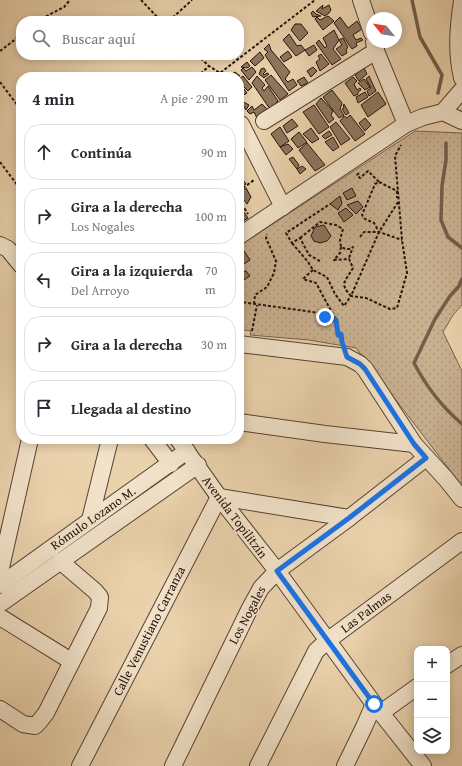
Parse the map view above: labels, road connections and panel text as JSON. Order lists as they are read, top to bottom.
{
  "streets": {
    "street": [
      "Avenida Topilitzín",
      "Rómulo Lozano M.",
      "Las Palmas",
      "Los Nogales",
      "Calle Venustiano Carranza"
    ]
  },
  "crossings": [
    ["Avenida Topilitzín", "Rómulo Lozano M."],
    ["Avenida Topilitzín", "Las Palmas"],
    ["Avenida Topilitzín", "Los Nogales"],
    ["Avenida Topilitzín", "Calle Venustiano Carranza"]
  ],
  "north": "top left",
  "page": {
    "search": "Buscar aquí",
    "heading": ["4 min", "A pie · 290 m"],
    "list": [
      ["Continúa", "90 m"],
      ["Gira a la derecha", "Los Nogales", "100 m"],
      ["Gira a la izquierda", "Del Arroyo", "70 m"],
      ["Gira a la derecha", "30 m"],
      "Llegada al destino"
    ],
    "map_buttons": ["+", "−"]
  }
}
